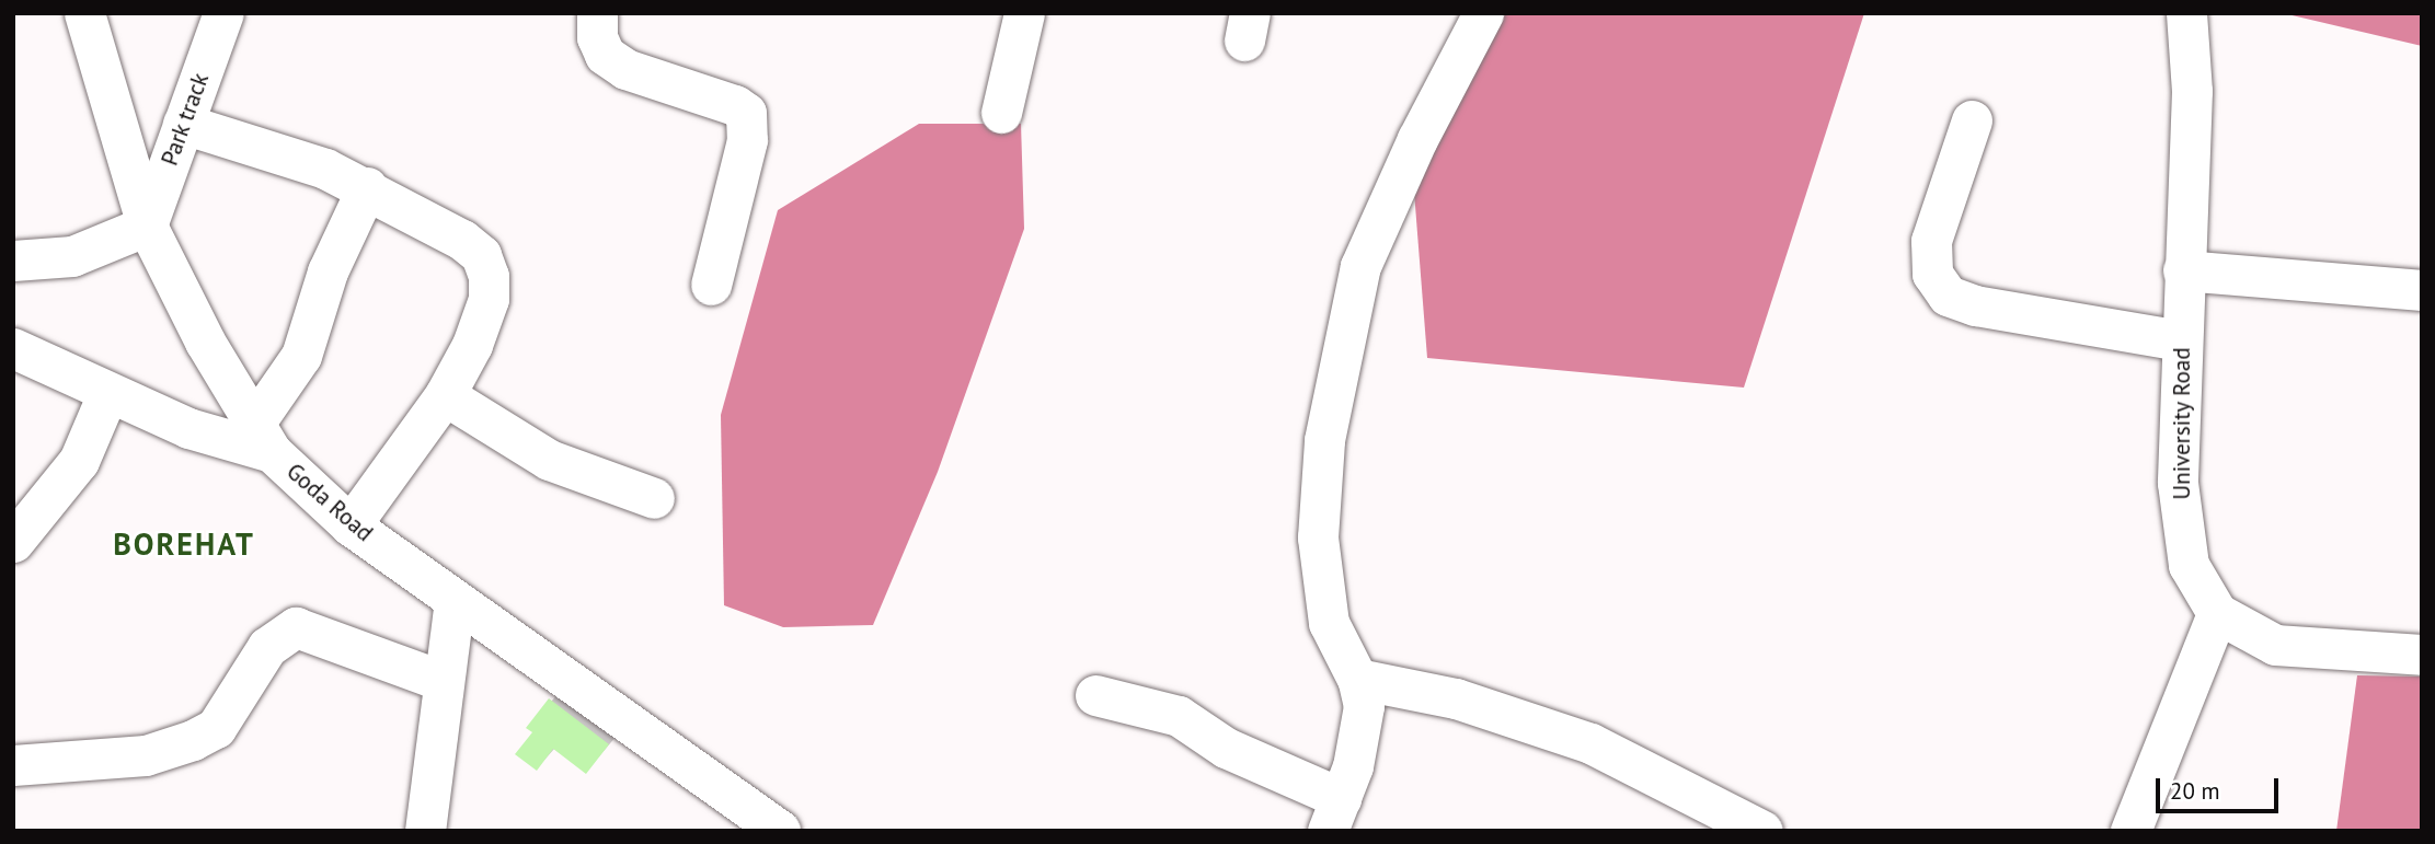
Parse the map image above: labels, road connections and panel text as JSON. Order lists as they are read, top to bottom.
{
  "streets": {
    "street": ["Park track", "University Road", "Goda Road"]
  },
  "crossings": [
    ["Park track", "Goda Road"]
  ],
  "districts": ["BOREHAT"],
  "scale_bar": "20 m"
}
